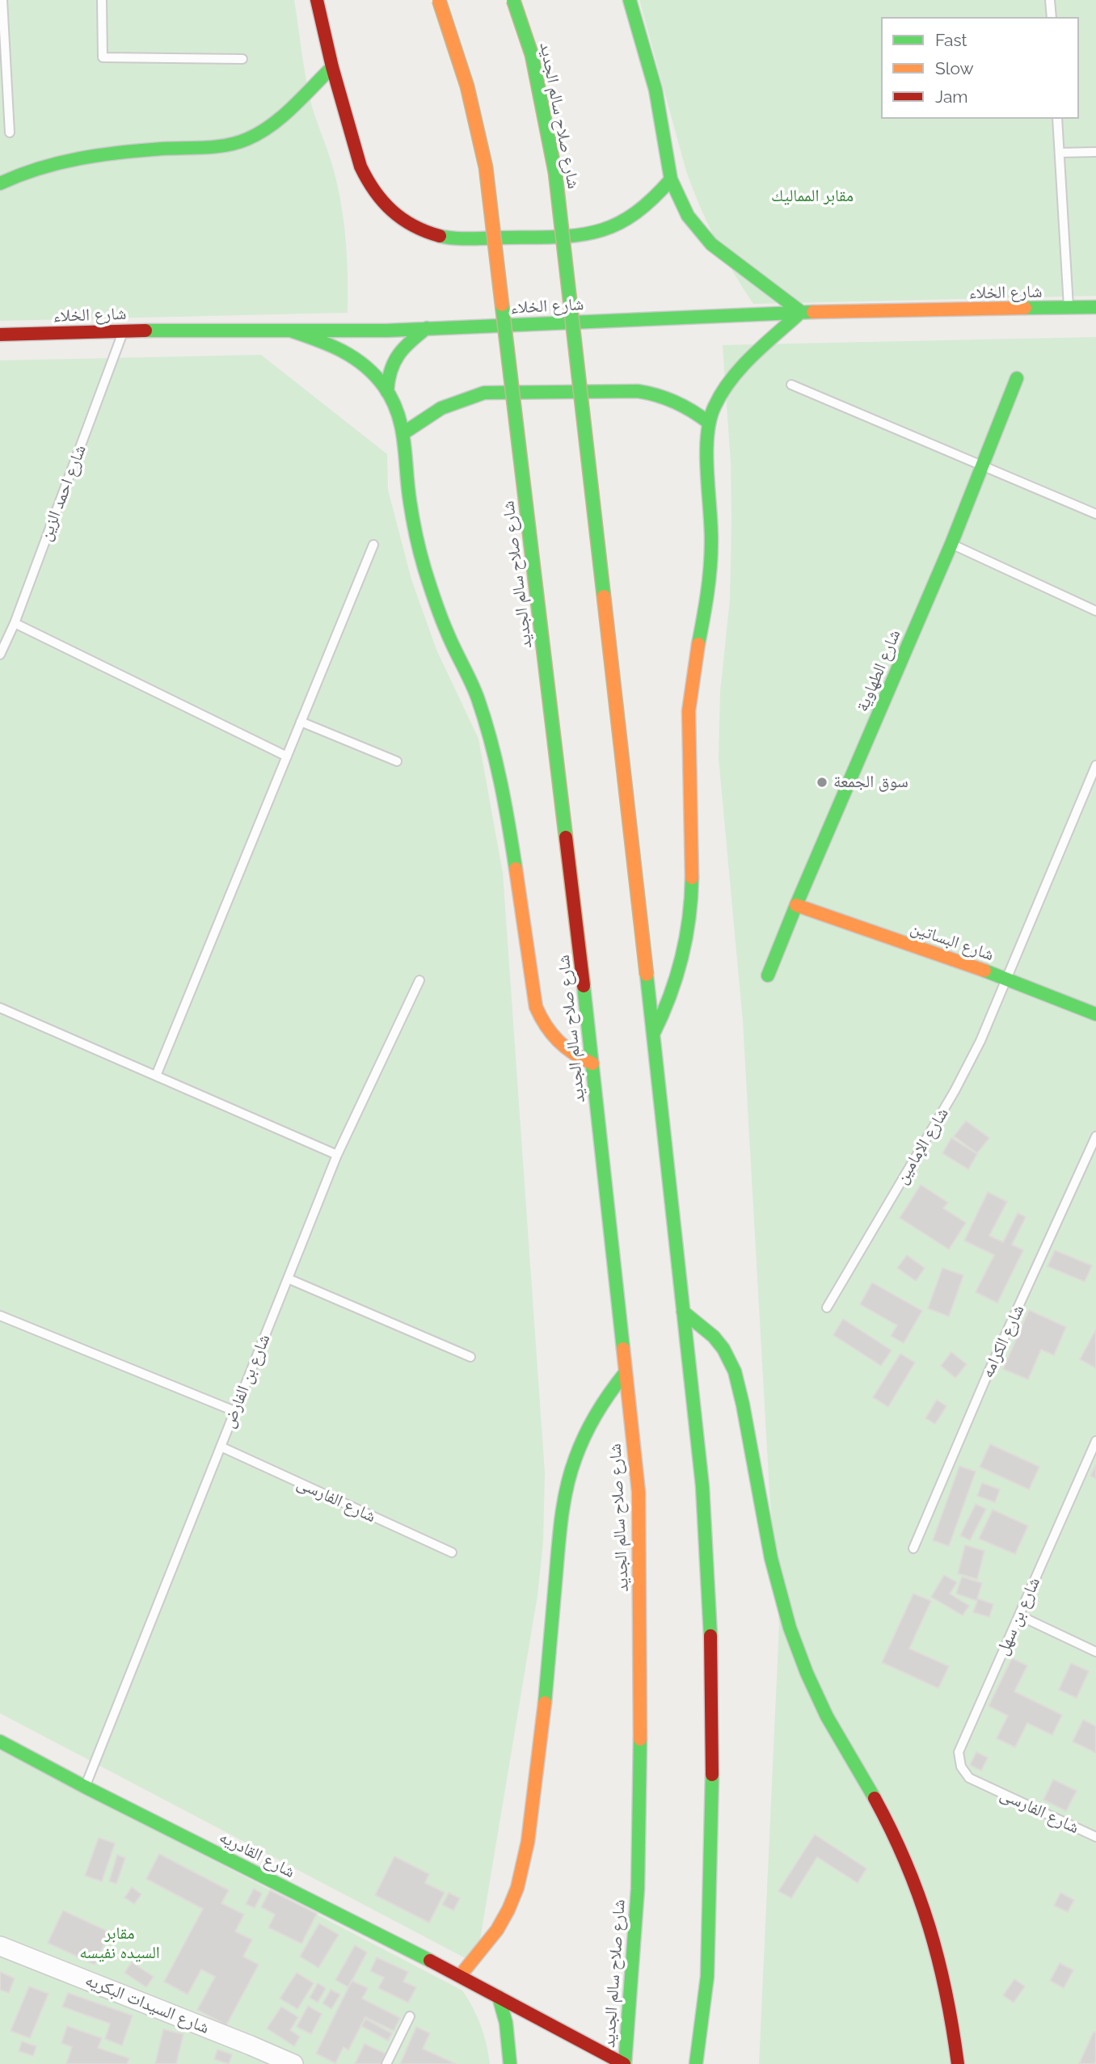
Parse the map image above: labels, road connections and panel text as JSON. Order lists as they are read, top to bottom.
{
  "streets": {
    "main road": [
      "شارع صلاح سالم الجديد",
      "شارع الخلاء",
      "شارع الطهاوية",
      "شارع البساتين",
      "شارع القادريه"
    ],
    "street": ["شارع السيدات البكريه"],
    "lane": [
      "شارع احمد الزين",
      "شارع الإمامين",
      "شارع الكرامه",
      "شارع بن الفارض",
      "شارع الفارسى",
      "شارع بن سهل"
    ]
  },
  "crossings": [
    ["شارع صلاح سالم الجديد", "شارع القادريه"],
    ["شارع الخلاء", "شارع احمد الزين"],
    ["شارع الطهاوية", "شارع البساتين"],
    ["شارع البساتين", "شارع الإمامين"],
    ["شارع بن الفارض", "شارع الفارسى"],
    ["شارع بن الفارض", "شارع القادريه"],
    ["شارع الفارسى", "شارع بن سهل"]
  ],
  "parks": ["مقابر المماليك", "مقابر السيده نفيسه"],
  "places": ["سوق الجمعة"],
  "legend": ["Fast", "Slow", "Jam"]
}
